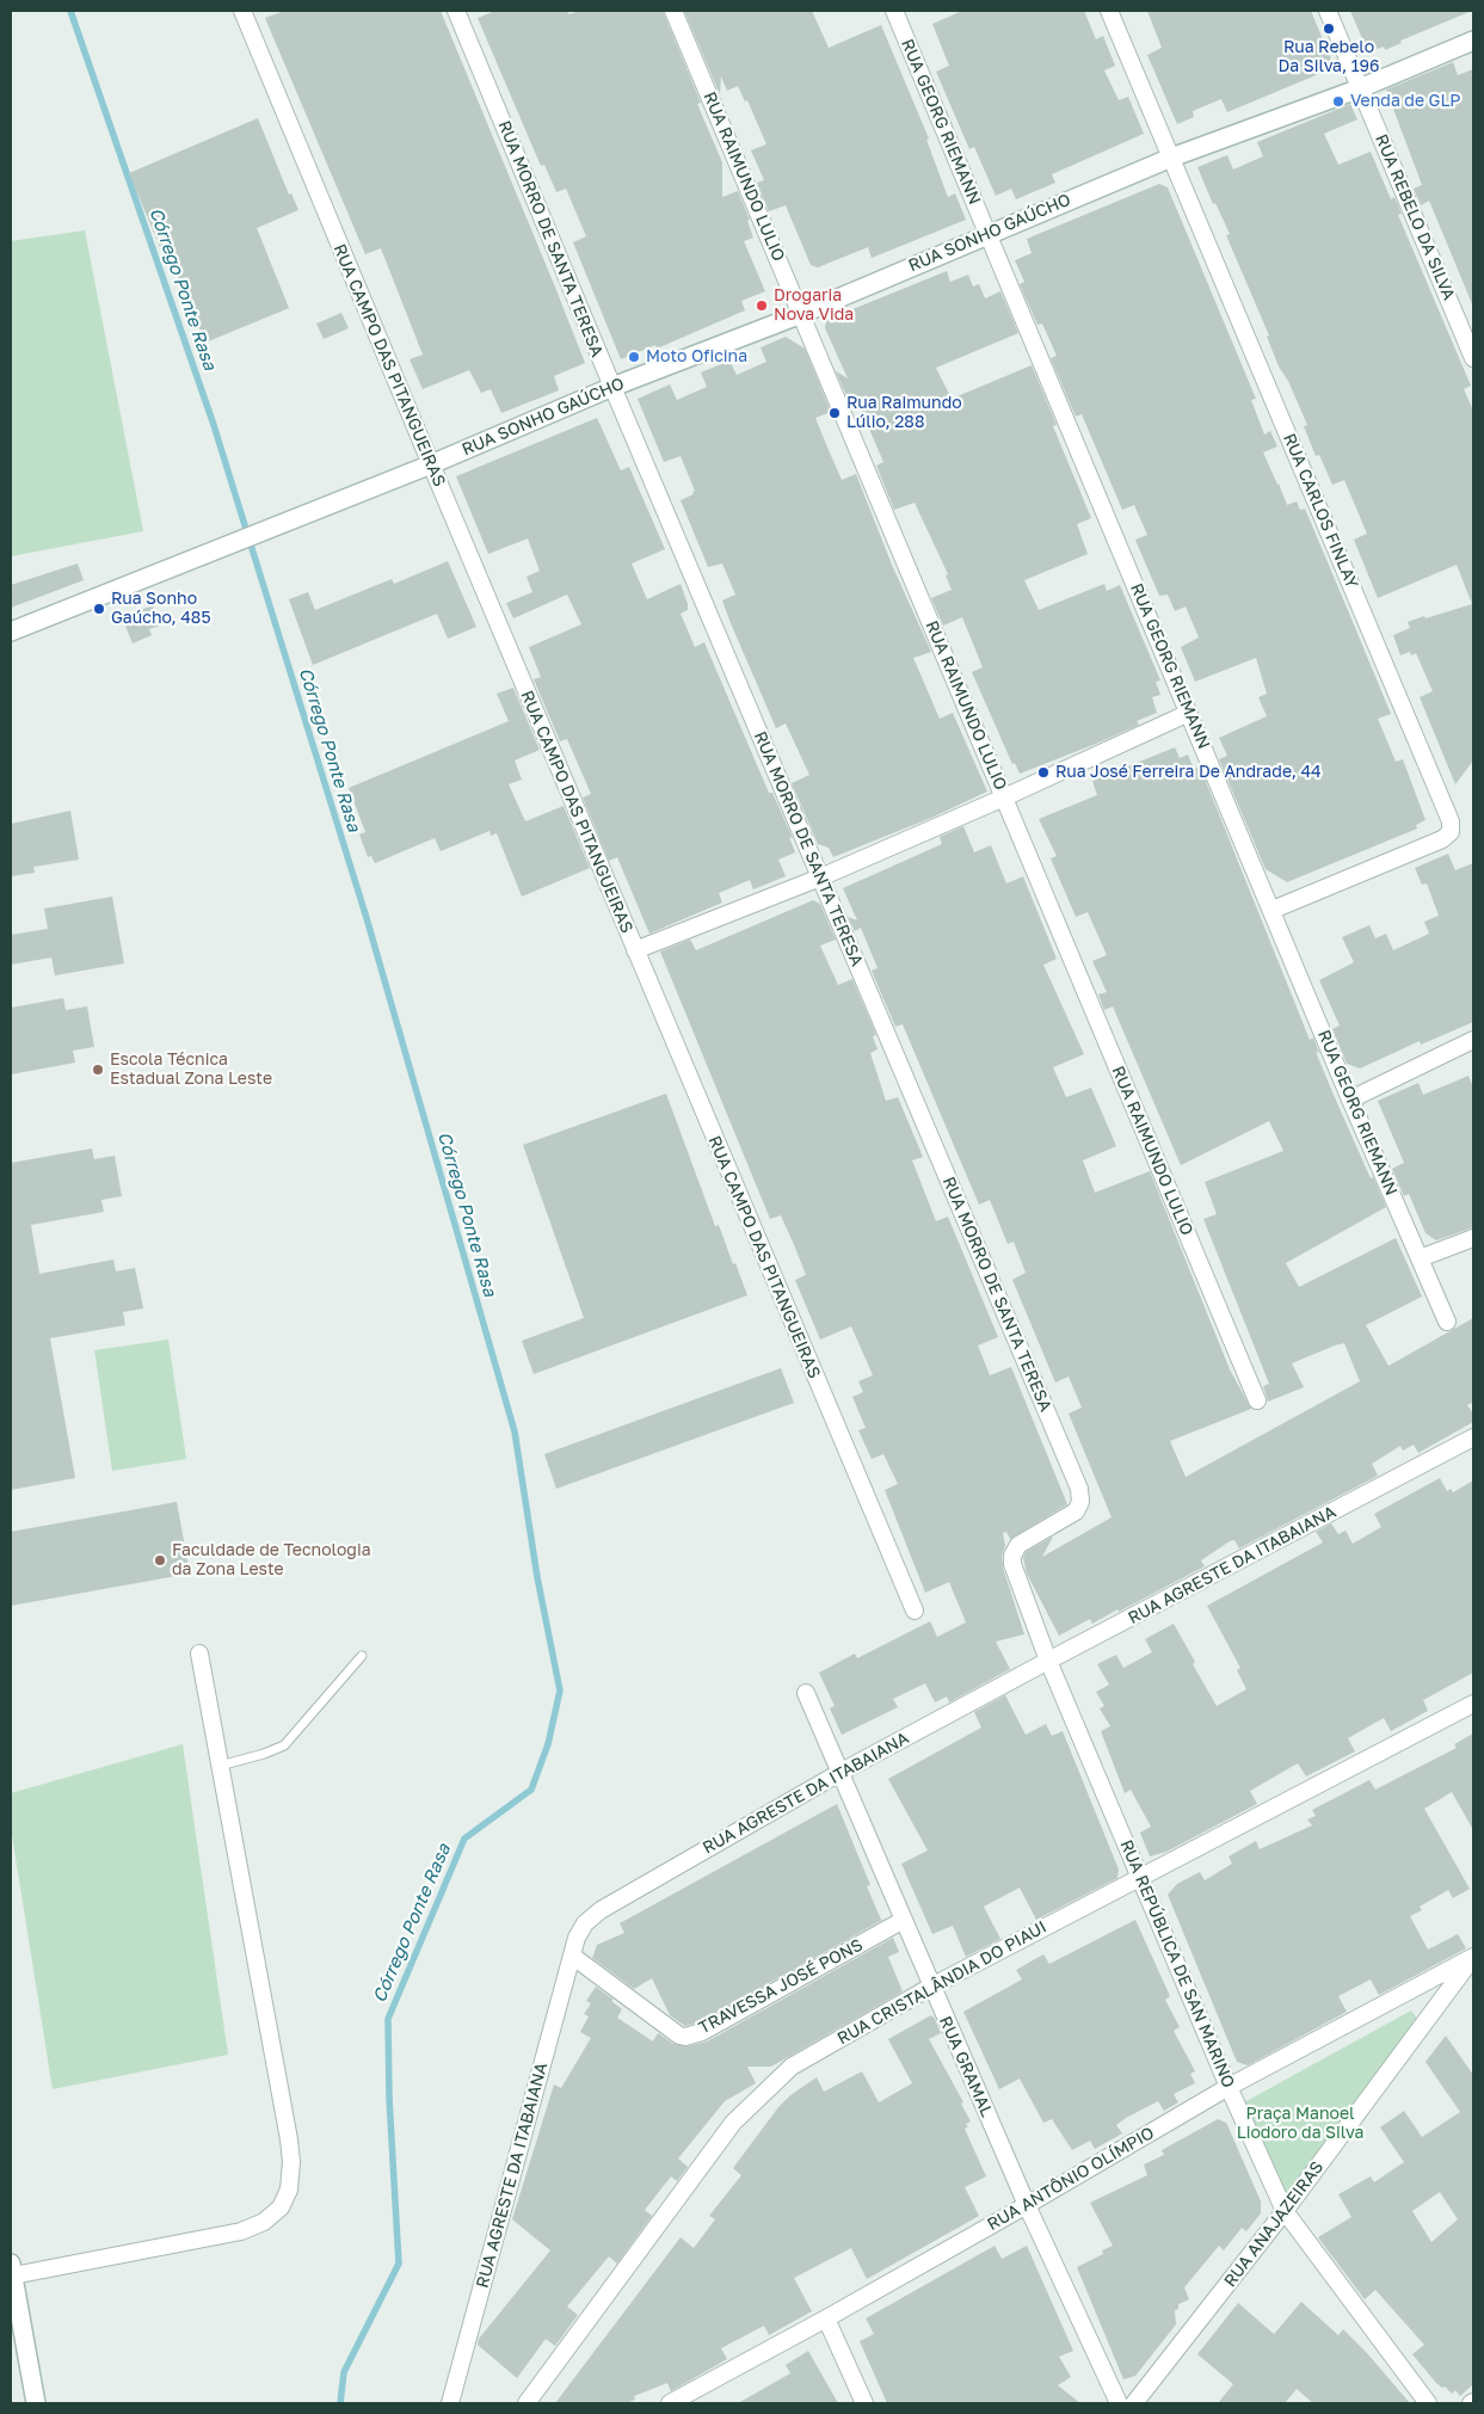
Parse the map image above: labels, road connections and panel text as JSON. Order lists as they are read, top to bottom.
{
  "streets": {
    "street": [
      "RUA GEORG RIEMANN",
      "RUA RAIMUNDO LULIO",
      "RUA REBELO DA SILVA",
      "RUA SONHO GAÚCHO",
      "RUA MORRO DE SANTA TERESA",
      "RUA CAMPO DAS PITANGUEIRAS",
      "RUA CARLOS FINLAY",
      "RUA AGRESTE DA ITABAIANA",
      "RUA REPÚBLICA DE SAN MARINO",
      "RUA CRISTALÂNDIA DO PIAUI",
      "TRAVESSA JOSÉ PONS",
      "RUA GRAMAL",
      "RUA ANTÔNIO OLÍMPIO",
      "RUA ANAJAZEIRAS"
    ]
  },
  "crossings": [
    ["RUA GEORG RIEMANN", "RUA SONHO GAÚCHO"],
    ["RUA GEORG RIEMANN", "RUA CARLOS FINLAY"],
    ["RUA RAIMUNDO LULIO", "RUA SONHO GAÚCHO"],
    ["RUA REBELO DA SILVA", "RUA SONHO GAÚCHO"],
    ["RUA SONHO GAÚCHO", "RUA MORRO DE SANTA TERESA"],
    ["RUA SONHO GAÚCHO", "RUA CAMPO DAS PITANGUEIRAS"],
    ["RUA SONHO GAÚCHO", "RUA CARLOS FINLAY"],
    ["RUA MORRO DE SANTA TERESA", "RUA AGRESTE DA ITABAIANA"],
    ["RUA MORRO DE SANTA TERESA", "RUA REPÚBLICA DE SAN MARINO"],
    ["RUA AGRESTE DA ITABAIANA", "RUA REPÚBLICA DE SAN MARINO"],
    ["RUA AGRESTE DA ITABAIANA", "TRAVESSA JOSÉ PONS"],
    ["RUA AGRESTE DA ITABAIANA", "RUA GRAMAL"],
    ["RUA REPÚBLICA DE SAN MARINO", "RUA CRISTALÂNDIA DO PIAUI"],
    ["RUA REPÚBLICA DE SAN MARINO", "RUA ANTÔNIO OLÍMPIO"],
    ["RUA REPÚBLICA DE SAN MARINO", "RUA ANAJAZEIRAS"],
    ["RUA CRISTALÂNDIA DO PIAUI", "RUA GRAMAL"],
    ["TRAVESSA JOSÉ PONS", "RUA GRAMAL"],
    ["RUA GRAMAL", "RUA ANTÔNIO OLÍMPIO"],
    ["RUA ANTÔNIO OLÍMPIO", "RUA ANAJAZEIRAS"]
  ],
  "water": ["Córrego Ponte Rasa"],
  "parks": ["Praça Manoel Liodoro da Silva"],
  "places": [
    "Rua Rebelo Da Silva, 196",
    "Venda de GLP",
    "Drogaria Nova Vida",
    "Moto Oficina",
    "Rua Raimundo Lúlio, 288",
    "Rua Sonho Gaúcho, 485",
    "Rua José Ferreira De Andrade, 44",
    "Escola Técnica Estadual Zona Leste",
    "Faculdade de Tecnologia da Zona Leste"
  ]
}
